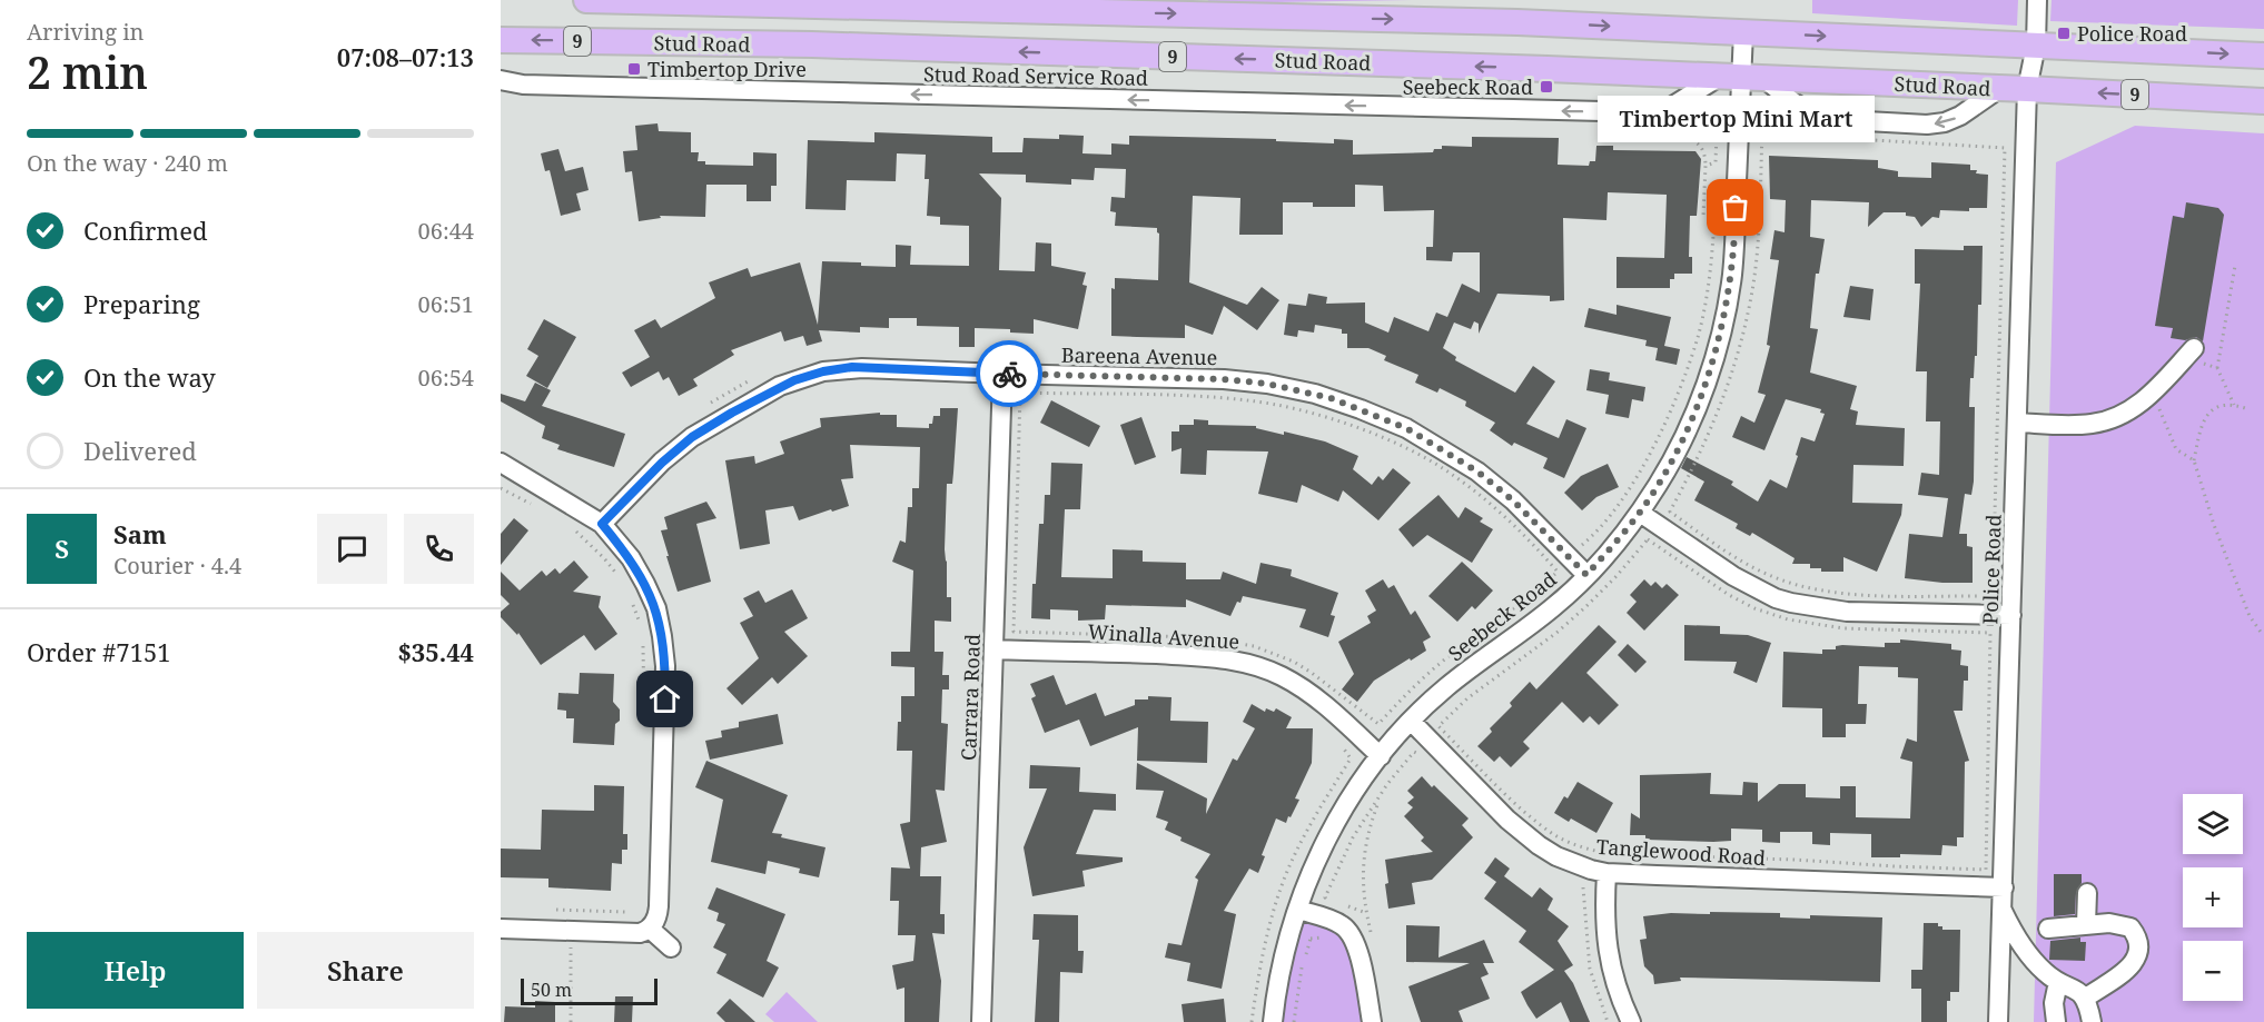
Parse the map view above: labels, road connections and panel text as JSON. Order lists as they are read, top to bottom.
{
  "streets": {
    "highway": ["9", "Stud Road"],
    "street": [
      "Stud Road Service Road",
      "Bareena Avenue",
      "Police Road",
      "Seebeck Road",
      "Winalla Avenue",
      "Carrara Road",
      "Tanglewood Road"
    ]
  },
  "crossings": [
    ["Stud Road", "Stud Road Service Road"],
    ["Stud Road", "Police Road"],
    ["Stud Road", "Seebeck Road"],
    ["Stud Road Service Road", "Seebeck Road"],
    ["Bareena Avenue", "Seebeck Road"],
    ["Bareena Avenue", "Carrara Road"],
    ["Police Road", "Tanglewood Road"],
    ["Seebeck Road", "Winalla Avenue"],
    ["Seebeck Road", "Tanglewood Road"],
    ["Winalla Avenue", "Carrara Road"]
  ],
  "one_way": ["Stud Road Service Road"],
  "places": {
    "transit": ["Police Road", "Timbertop Drive", "Seebeck Road"],
    "other": ["Timbertop Mini Mart"]
  },
  "scale_bar": "50 m",
  "page": {
    "heading": ["2 min", "Arriving in", "07:08–07:13"],
    "panel": [
      "Sam",
      "Courier · 4.4",
      "Order #7151",
      "$35.44"
    ],
    "bubble": "Timbertop Mini Mart",
    "bar": "On the way · 240 m",
    "list": [
      ["Confirmed", "06:44"],
      ["Preparing", "06:51"],
      ["On the way", "06:54"],
      "Delivered"
    ],
    "round": "S",
    "map_buttons": ["+", "−"],
    "buttons": ["Help", "Share"],
    "scale": "50 m"
  }
}
